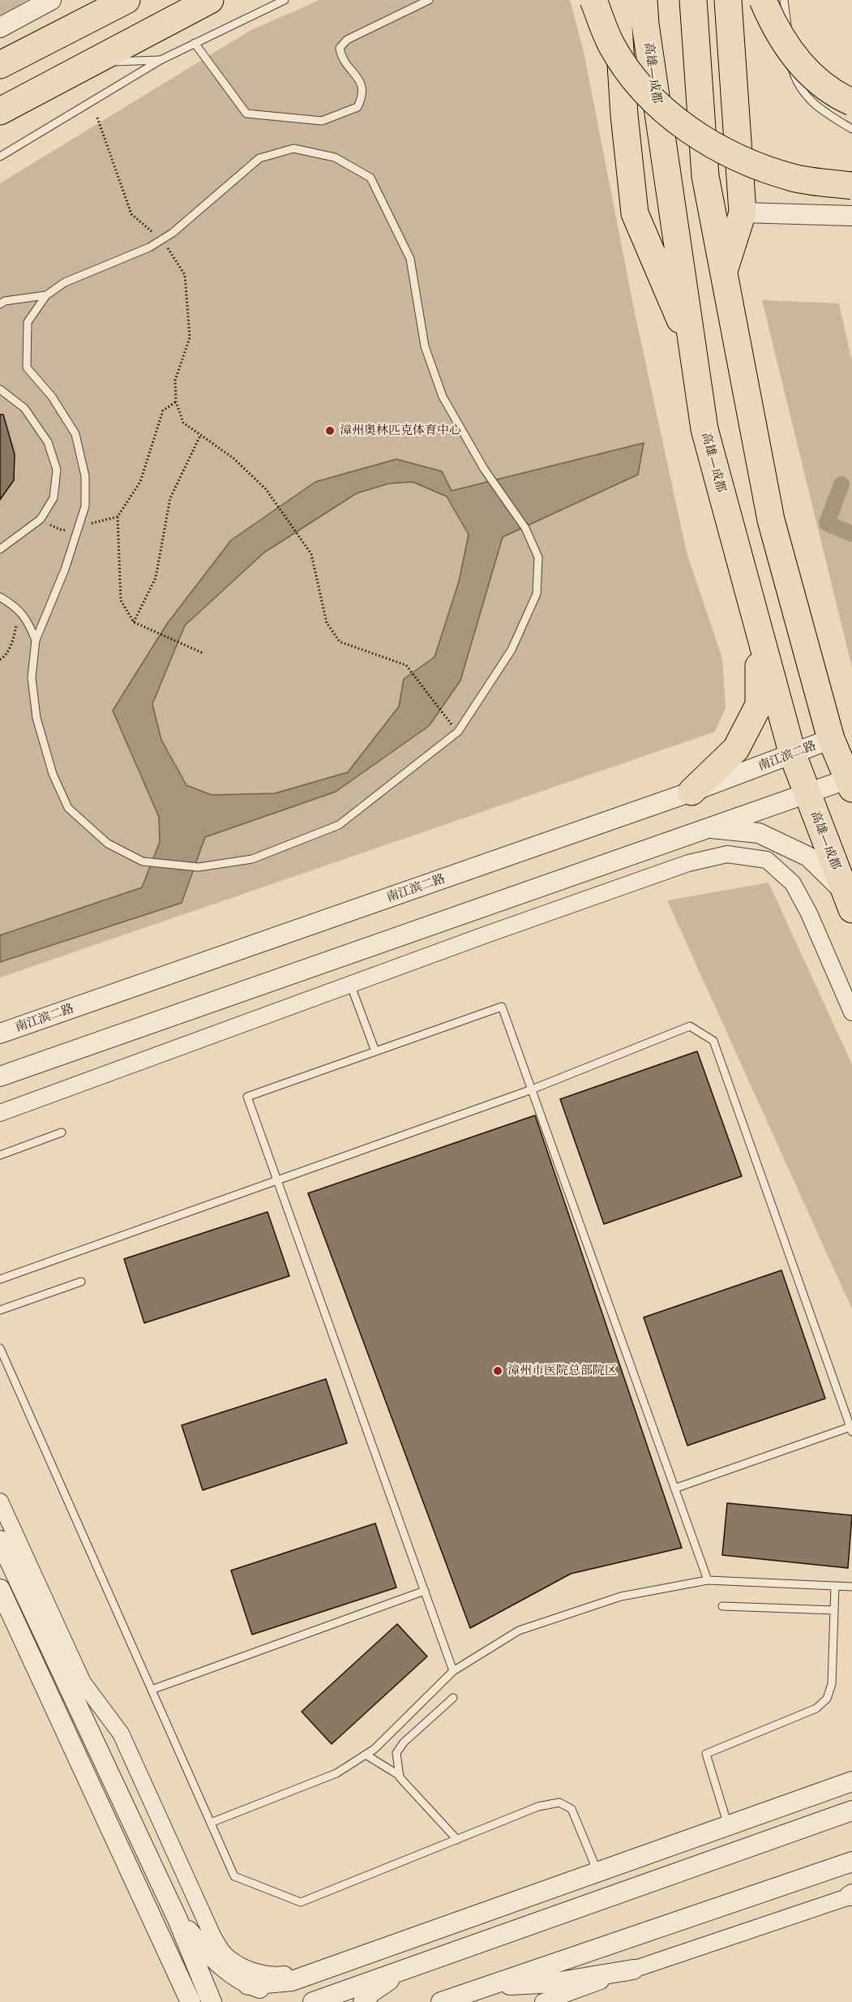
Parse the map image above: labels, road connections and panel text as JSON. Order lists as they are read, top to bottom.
{
  "streets": {
    "highway": ["高雄—成都"],
    "street": ["南江滨二路"]
  },
  "crossings": [
    ["高雄—成都", "南江滨二路"]
  ],
  "places": ["漳州奥林匹克体育中心", "漳州市医院总部院区"]
}
